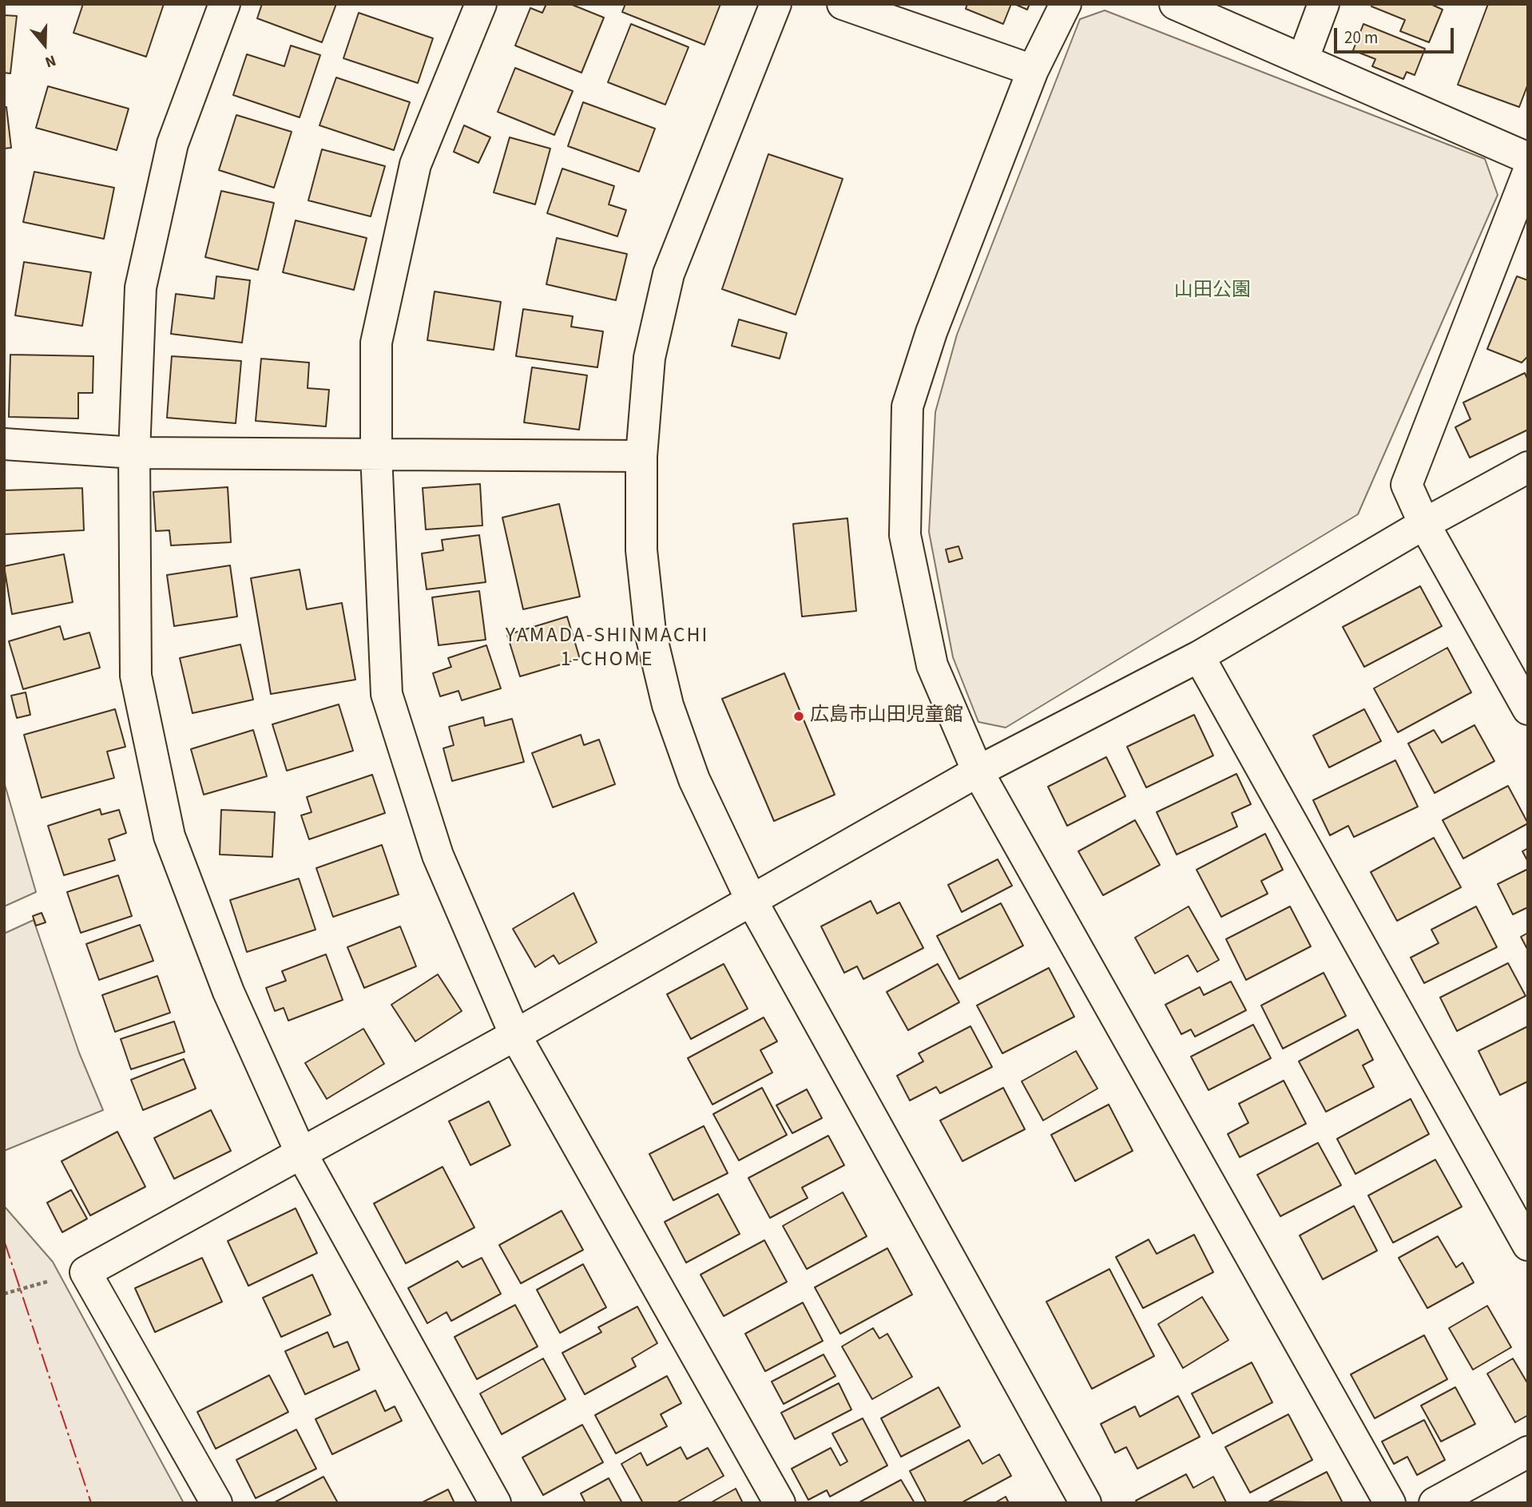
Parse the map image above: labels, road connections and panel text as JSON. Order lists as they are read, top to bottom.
{
  "districts": ["YAMADA-SHINMACHI 1-CHOME"],
  "parks": ["山田公園"],
  "places": ["広島市山田児童館"],
  "scale_bar": "20 m",
  "north": "bottom"
}
